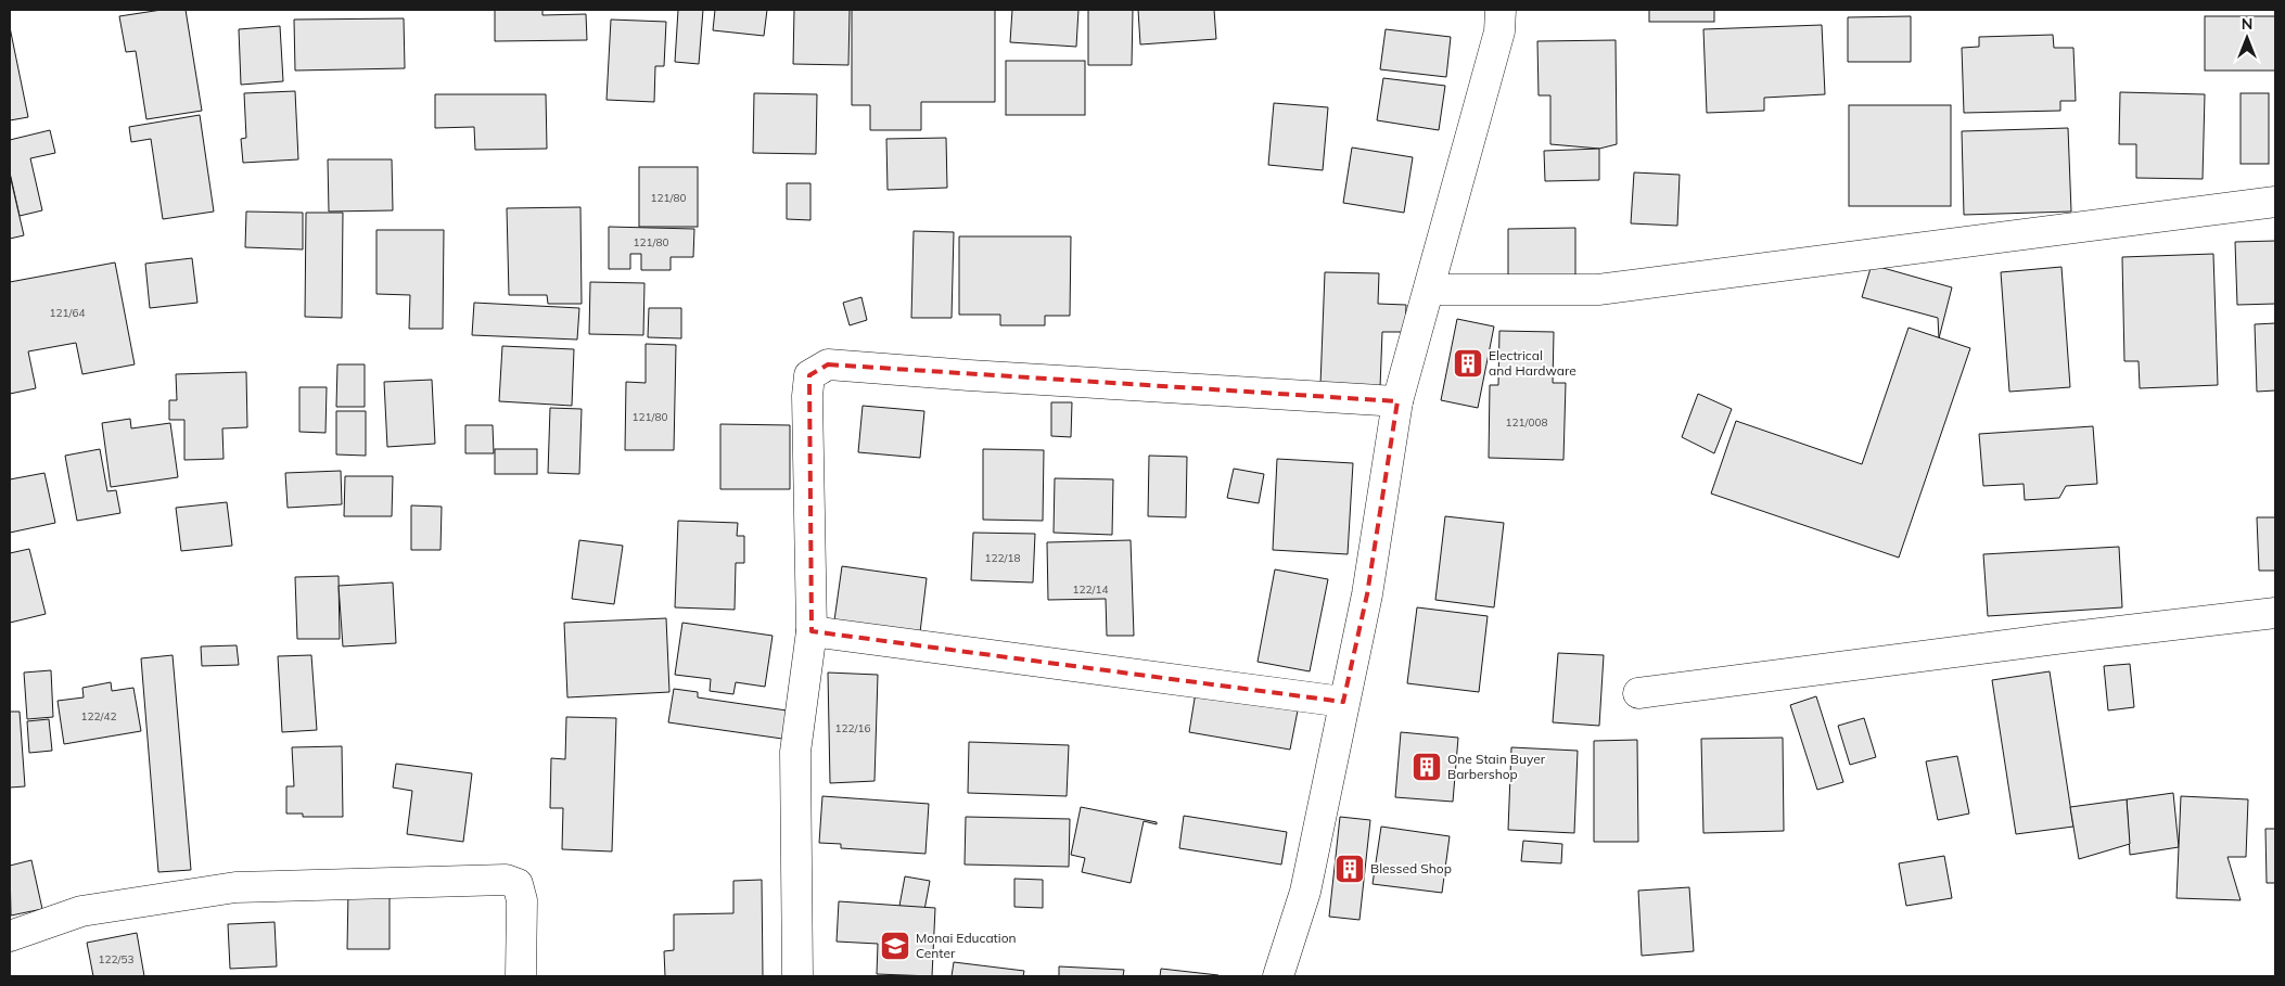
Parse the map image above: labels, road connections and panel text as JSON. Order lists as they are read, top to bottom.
{
  "places": {
    "building": ["Electrical and Hardware", "One Stain Buyer Barbershop", "Blessed Shop"],
    "school or university": ["Monai Education Center"]
  },
  "house_numbers": [
    "121/80",
    "121/80",
    "121/64",
    "121/80",
    "121/008",
    "122/18",
    "122/14",
    "122/42",
    "122/16",
    "122/53"
  ],
  "north": "top"
}
